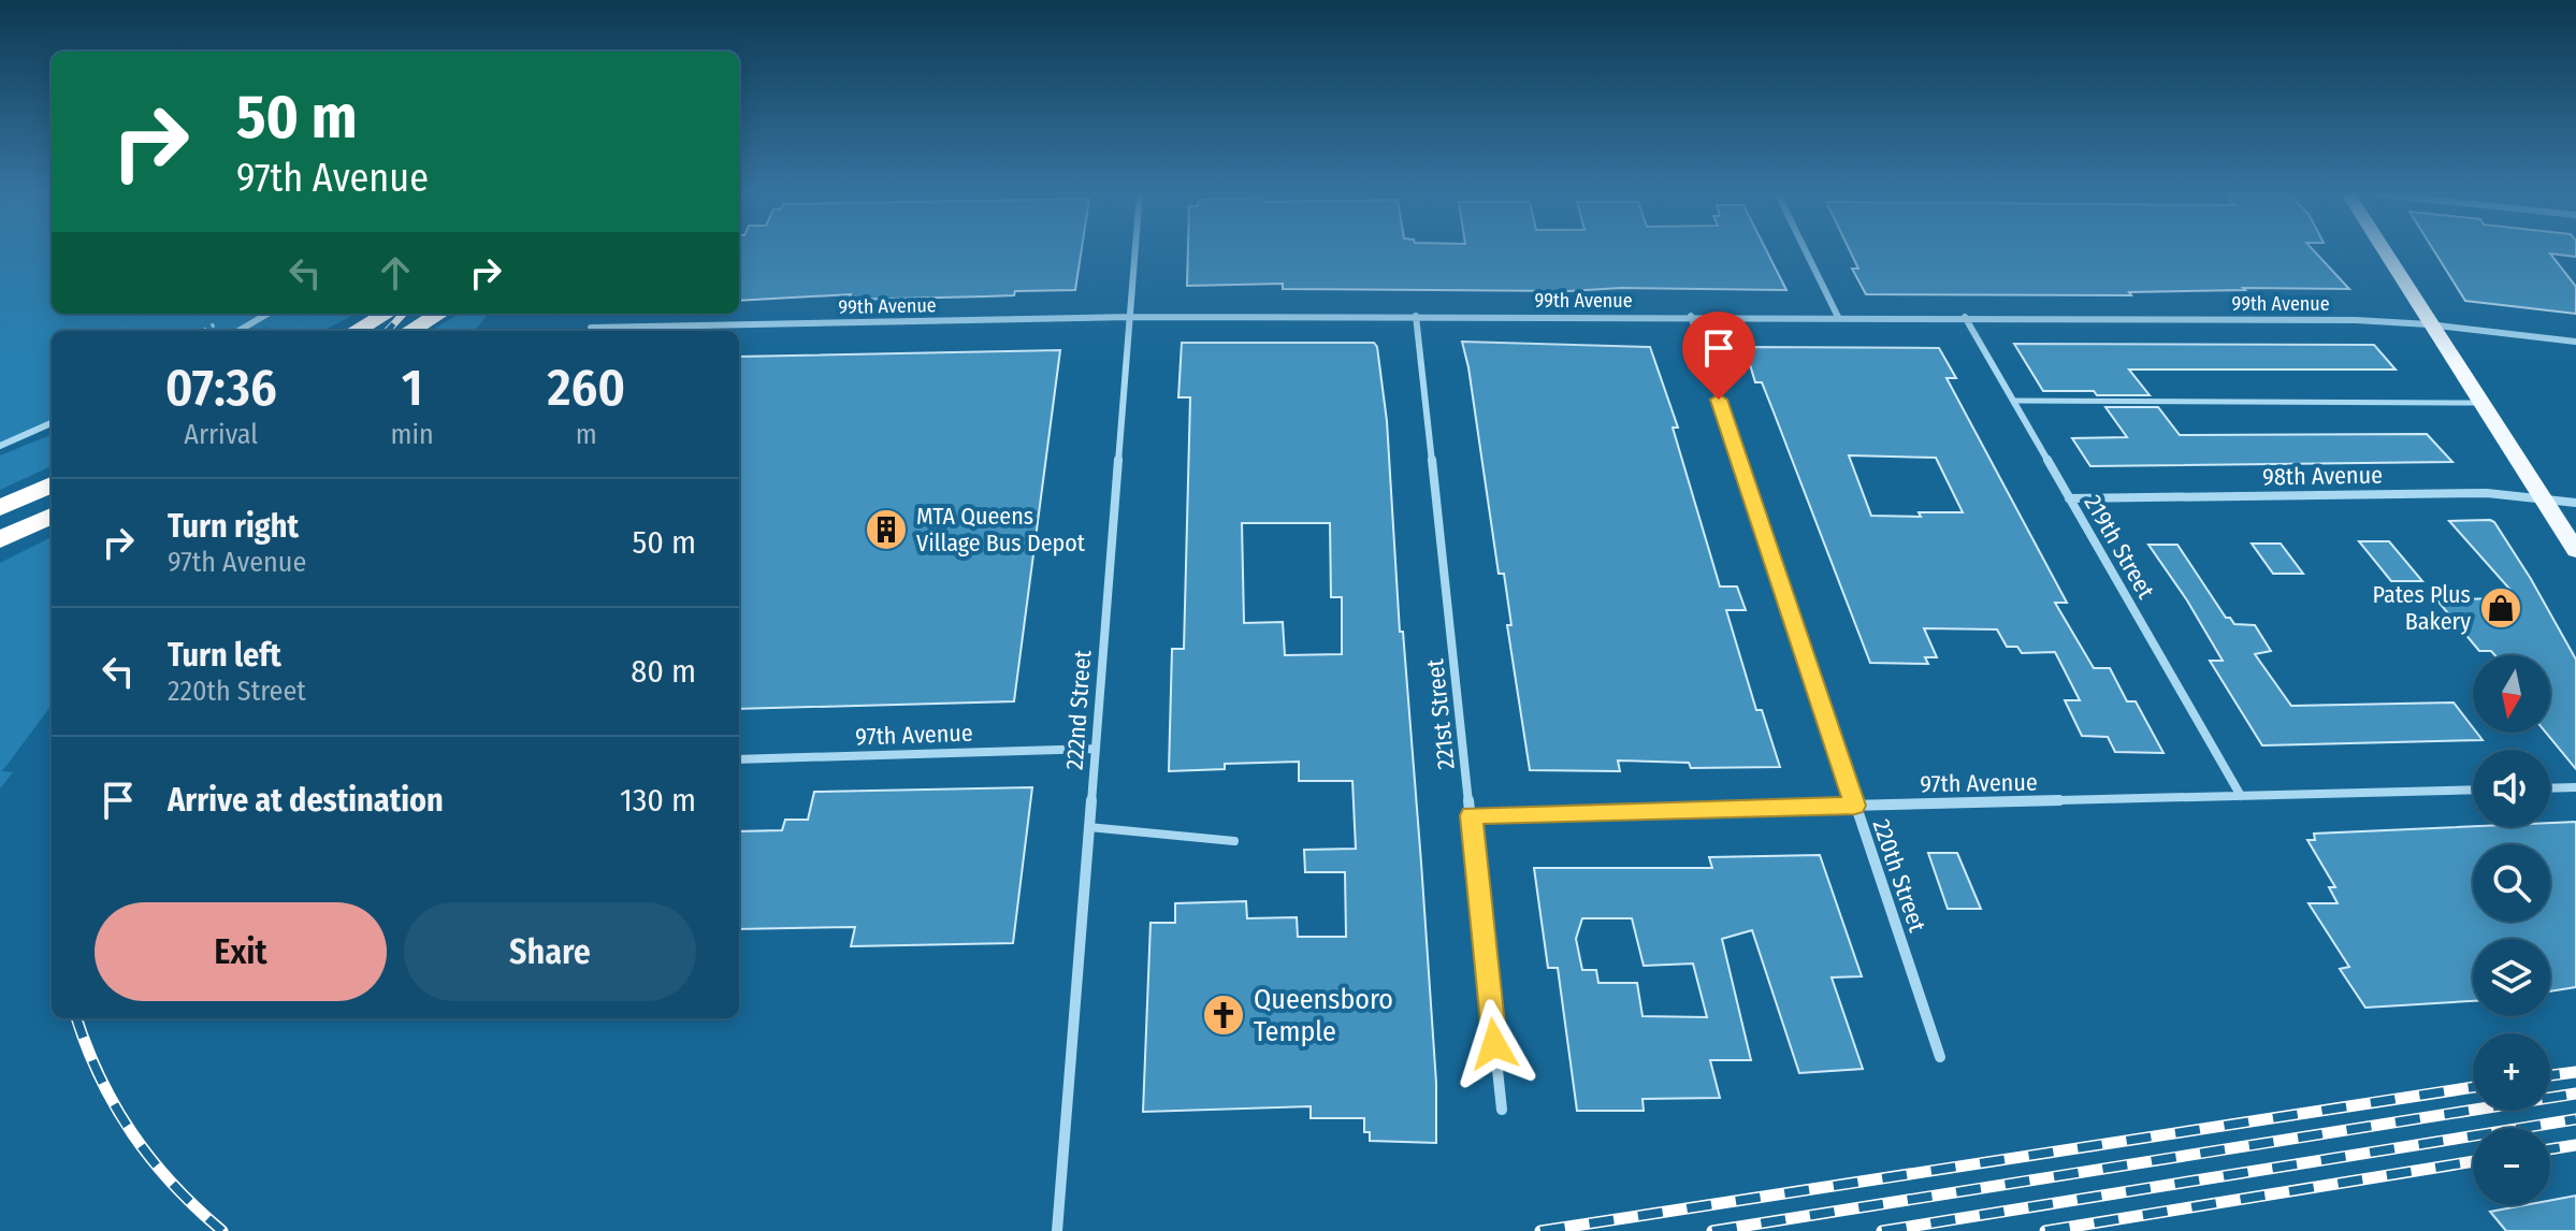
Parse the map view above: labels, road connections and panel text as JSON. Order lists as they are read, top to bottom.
{
  "streets": {
    "street": [
      "99th Avenue",
      "98th Avenue",
      "219th Street",
      "222nd Street",
      "221st Street",
      "97th Avenue",
      "220th Street"
    ]
  },
  "crossings": [
    ["99th Avenue", "219th Street"],
    ["99th Avenue", "222nd Street"],
    ["99th Avenue", "221st Street"],
    ["99th Avenue", "220th Street"],
    ["98th Avenue", "219th Street"],
    ["219th Street", "97th Avenue"],
    ["222nd Street", "97th Avenue"],
    ["221st Street", "97th Avenue"],
    ["97th Avenue", "220th Street"]
  ],
  "places": {
    "building": ["MTA Queens Village Bus Depot"],
    "shop": ["Pates Plus Bakery"],
    "church": ["Queensboro Temple"]
  },
  "north": "bottom",
  "page": {
    "turn": ["50 m", "97th Avenue"],
    "eta": [
      "07:36",
      "Arrival",
      "1",
      "min",
      "260",
      "m"
    ],
    "list": [
      {
        "name": "Turn right",
        "note": "97th Avenue",
        "value": "50 m"
      },
      {
        "name": "Turn left",
        "note": "220th Street",
        "value": "80 m"
      },
      {
        "name": "Arrive at destination",
        "value": "130 m"
      }
    ],
    "map_buttons": ["+", "−"],
    "buttons": ["Exit", "Share"]
  }
}
